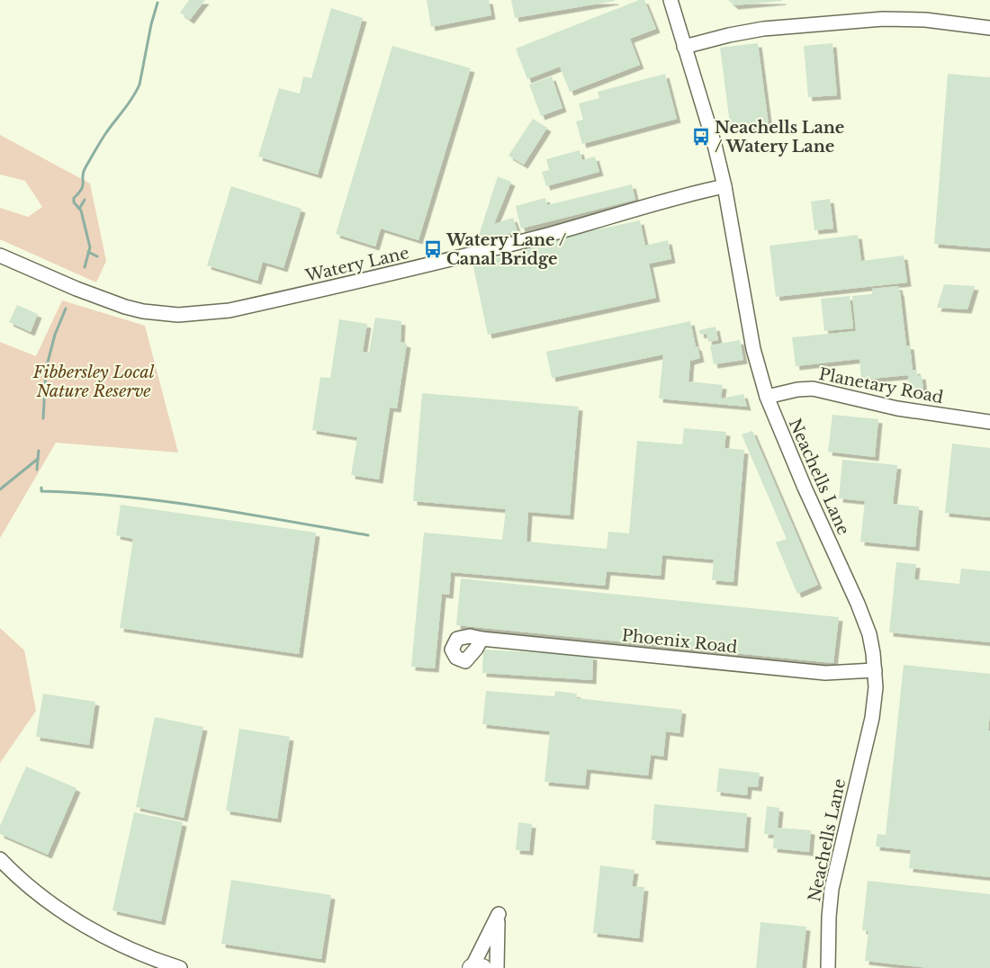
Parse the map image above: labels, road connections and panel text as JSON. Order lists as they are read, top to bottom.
{
  "streets": {
    "street": [
      "Watery Lane",
      "Planetary Road",
      "Neachells Lane",
      "Phoenix Road"
    ]
  },
  "crossings": [
    ["Watery Lane", "Neachells Lane"],
    ["Planetary Road", "Neachells Lane"],
    ["Neachells Lane", "Phoenix Road"]
  ],
  "parks": ["Fibbersley Local Nature Reserve"],
  "places": {
    "bus stop": ["Neachells Lane / Watery Lane", "Watery Lane / Canal Bridge"]
  }
}
